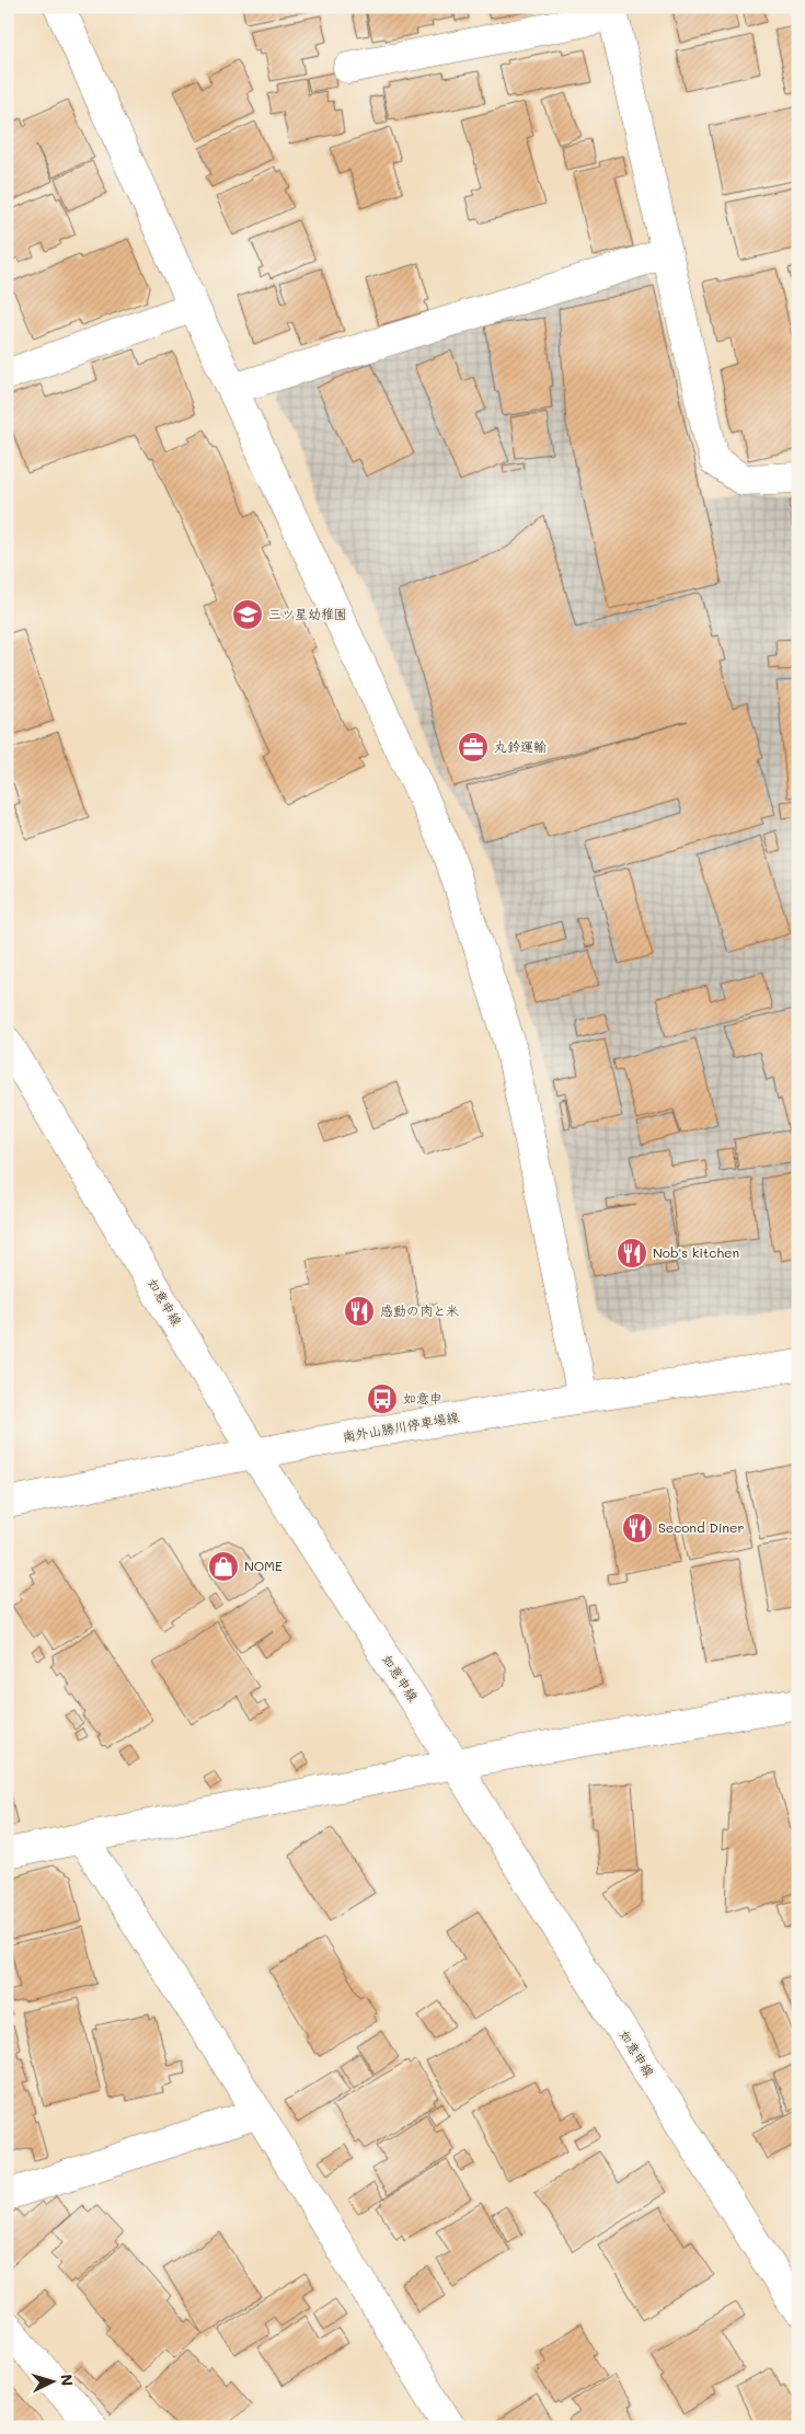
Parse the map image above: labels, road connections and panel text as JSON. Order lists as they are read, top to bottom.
{
  "streets": {
    "street": ["如意申線", "南外山勝川停車場線"]
  },
  "crossings": [
    ["如意申線", "南外山勝川停車場線"]
  ],
  "places": {
    "school or university": ["三ツ星幼稚園"],
    "office": ["丸鈴運輸"],
    "restaurant": ["Nob's kitchen", "感動の肉と米", "Second Diner"],
    "bus stop": ["如意申"],
    "shop": ["NOME"]
  },
  "north": "right"
}
